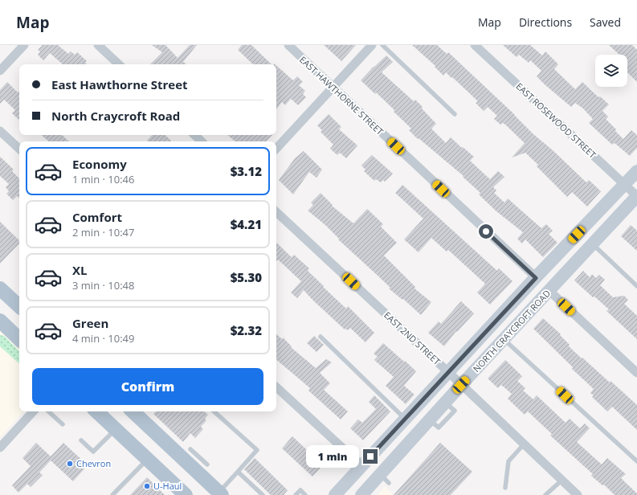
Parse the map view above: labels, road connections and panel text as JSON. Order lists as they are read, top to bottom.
{
  "streets": {
    "main road": ["NORTH CRAYCROFT ROAD"],
    "street": ["EAST HAWTHORNE STREET", "EAST ROSEWOOD STREET", "EAST 2ND STREET"]
  },
  "crossings": [
    ["EAST ROSEWOOD STREET", "NORTH CRAYCROFT ROAD"],
    ["NORTH CRAYCROFT ROAD", "EAST 2ND STREET"]
  ],
  "places": ["Chevron", "U-Haul"],
  "page": {
    "header": "Map",
    "nav": ["Map", "Directions", "Saved"],
    "banner": ["East Hawthorne Street", "North Craycroft Road"],
    "list": [
      {
        "name": "Economy",
        "note": "1 min · 10:46",
        "value": "$3.12"
      },
      {
        "name": "Comfort",
        "note": "2 min · 10:47",
        "value": "$4.21"
      },
      {
        "name": "XL",
        "note": "3 min · 10:48",
        "value": "$5.30"
      },
      {
        "name": "Green",
        "note": "4 min · 10:49",
        "value": "$2.32"
      }
    ],
    "buttons": "Confirm",
    "bubble": "1 min"
  }
}
